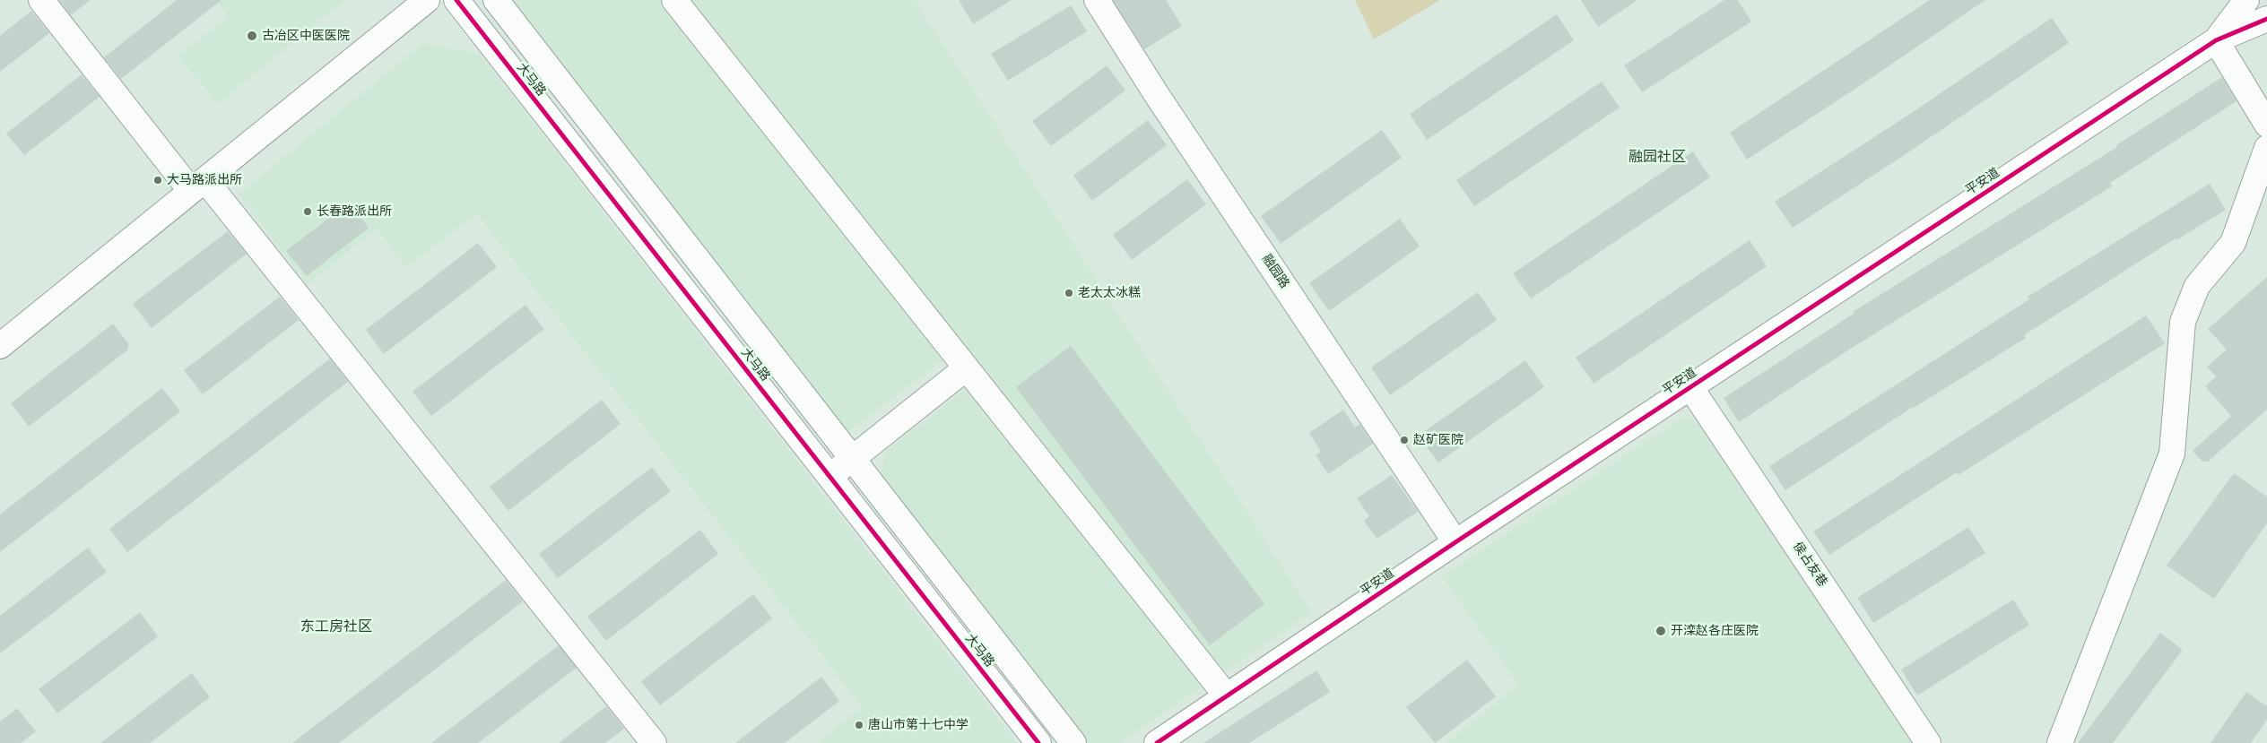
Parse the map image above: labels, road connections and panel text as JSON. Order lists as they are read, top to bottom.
{
  "streets": {
    "street": [
      "大马路",
      "平安道",
      "融园路",
      "侯占友巷"
    ]
  },
  "crossings": [
    ["平安道", "融园路"],
    ["平安道", "侯占友巷"]
  ],
  "districts": ["融园社区", "东工房社区"],
  "places": [
    "古冶区中医医院",
    "大马路派出所",
    "长春路派出所",
    "老太太冰糕",
    "赵矿医院",
    "开滦赵各庄医院",
    "唐山市第十七中学"
  ]
}
